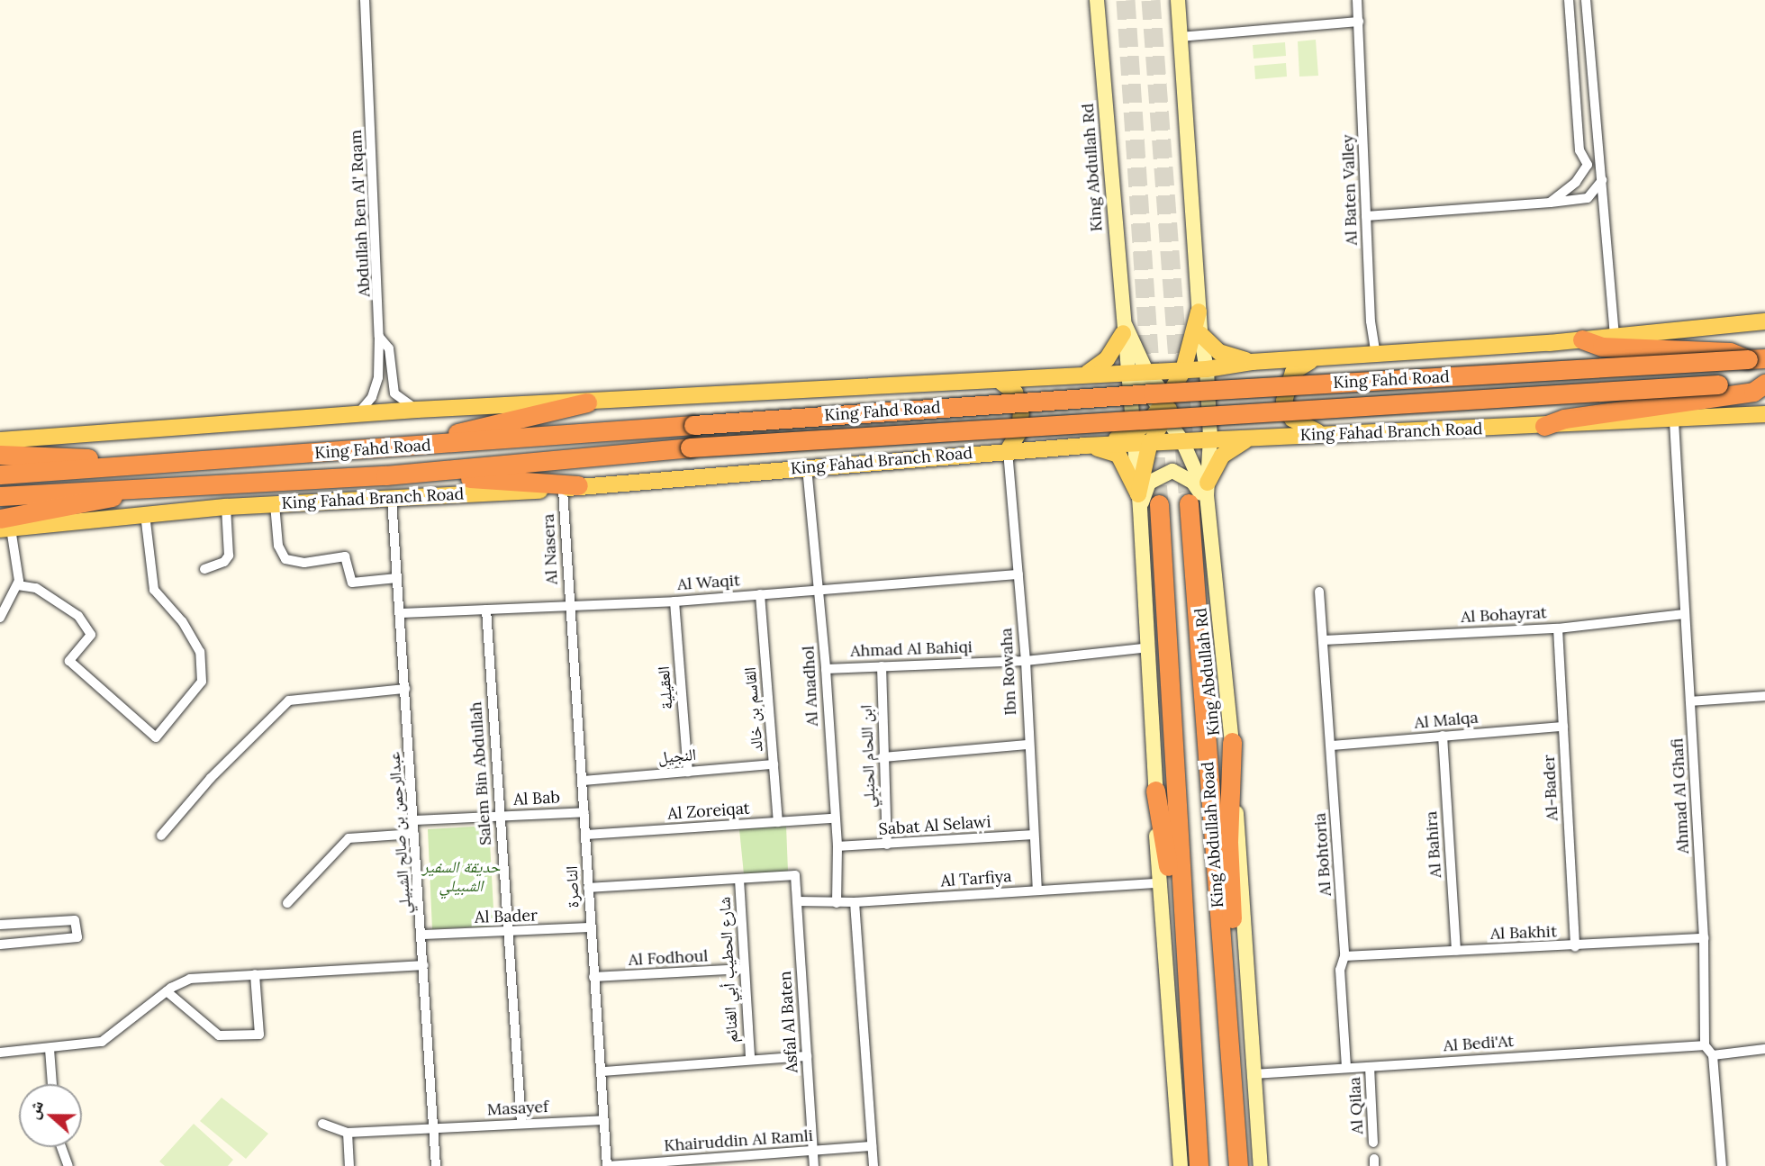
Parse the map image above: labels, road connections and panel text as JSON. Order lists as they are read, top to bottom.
{
  "streets": {
    "highway": ["King Fahd Road", "King Abdullah Road"],
    "main road": ["King Abdullah Rd", "King Fahad Branch Road"],
    "street": [
      "Al Baten Valley",
      "Abdullah Ben Al' Rqam",
      "Al Nasera",
      "Al Waqit",
      "Al Bohayrat",
      "Ahmad Al Bahiqi",
      "Ibn Rowaha",
      "Al Anadhol",
      "العقيلية",
      "القاسم بن خالد",
      "Al Malqa",
      "النجيل",
      "ابن اللحام الحنبلي",
      "Salem Bin Abdullah",
      "Al-Bader",
      "Ahmad Al Ghafi",
      "Al Bab",
      "Al Zoreiqat",
      "Sabat Al Selawi",
      "عبدالرحمن بن صالح الشبيلي",
      "Al Bahira",
      "Al Bohtoria",
      "Al Tarfiya",
      "الناصرة",
      "Al Bader",
      "Al Bakhit",
      "Al Fodhoul",
      "شارع الحطيب أبي الغنائم",
      "Asfal Al Baten",
      "Al Bedi'At",
      "Al Qilaa",
      "Masayef",
      "Khairuddin Al Ramli"
    ]
  },
  "crossings": [
    ["King Abdullah Rd", "King Fahad Branch Road"],
    ["King Abdullah Rd", "Al Bedi'At"],
    ["King Fahad Branch Road", "Al Nasera"],
    ["King Fahad Branch Road", "Ibn Rowaha"],
    ["King Fahad Branch Road", "Al Anadhol"],
    ["King Fahad Branch Road", "Ahmad Al Ghafi"],
    ["King Fahad Branch Road", "عبدالرحمن بن صالح الشبيلي"],
    ["Al Nasera", "Al Waqit"],
    ["Al Nasera", "الناصرة"],
    ["Al Waqit", "Ibn Rowaha"],
    ["Al Waqit", "Al Anadhol"],
    ["Al Waqit", "العقيلية"],
    ["Al Waqit", "القاسم بن خالد"],
    ["Al Waqit", "Salem Bin Abdullah"],
    ["Al Waqit", "عبدالرحمن بن صالح الشبيلي"],
    ["Al Waqit", "الناصرة"],
    ["Al Bohayrat", "Al-Bader"],
    ["Al Bohayrat", "Ahmad Al Ghafi"],
    ["Al Bohayrat", "Al Bohtoria"],
    ["Ahmad Al Bahiqi", "Ibn Rowaha"],
    ["Ahmad Al Bahiqi", "Al Anadhol"],
    ["Ahmad Al Bahiqi", "ابن اللحام الحنبلي"],
    ["Ibn Rowaha", "Sabat Al Selawi"],
    ["Ibn Rowaha", "Al Tarfiya"],
    ["Al Anadhol", "Al Zoreiqat"],
    ["Al Anadhol", "Sabat Al Selawi"],
    ["Al Anadhol", "Al Tarfiya"],
    ["العقيلية", "النجيل"],
    ["القاسم بن خالد", "النجيل"],
    ["القاسم بن خالد", "Al Zoreiqat"],
    ["Al Malqa", "Al-Bader"],
    ["Al Malqa", "Al Bahira"],
    ["Al Malqa", "Al Bohtoria"],
    ["النجيل", "الناصرة"],
    ["ابن اللحام الحنبلي", "Sabat Al Selawi"],
    ["Salem Bin Abdullah", "Al Bab"],
    ["Salem Bin Abdullah", "Al Bader"],
    ["Salem Bin Abdullah", "Masayef"],
    ["Al-Bader", "Al Bakhit"],
    ["Ahmad Al Ghafi", "Al Bakhit"],
    ["Ahmad Al Ghafi", "Al Bedi'At"],
    ["Al Bab", "عبدالرحمن بن صالح الشبيلي"],
    ["Al Bab", "الناصرة"],
    ["Al Zoreiqat", "الناصرة"],
    ["عبدالرحمن بن صالح الشبيلي", "Al Bader"],
    ["عبدالرحمن بن صالح الشبيلي", "Masayef"],
    ["Al Bahira", "Al Bakhit"],
    ["Al Bohtoria", "Al Bakhit"],
    ["Al Bohtoria", "Al Bedi'At"],
    ["Al Tarfiya", "Asfal Al Baten"],
    ["الناصرة", "Al Bader"],
    ["الناصرة", "Al Fodhoul"],
    ["الناصرة", "Masayef"],
    ["الناصرة", "Khairuddin Al Ramli"],
    ["Al Fodhoul", "شارع الحطيب أبي الغنائم"],
    ["شارع الحطيب أبي الغنائم", "Asfal Al Baten"],
    ["Asfal Al Baten", "Khairuddin Al Ramli"],
    ["Al Bedi'At", "Al Qilaa"]
  ],
  "parks": ["حديقة السفير الشبيلي"],
  "north": "left"
}
